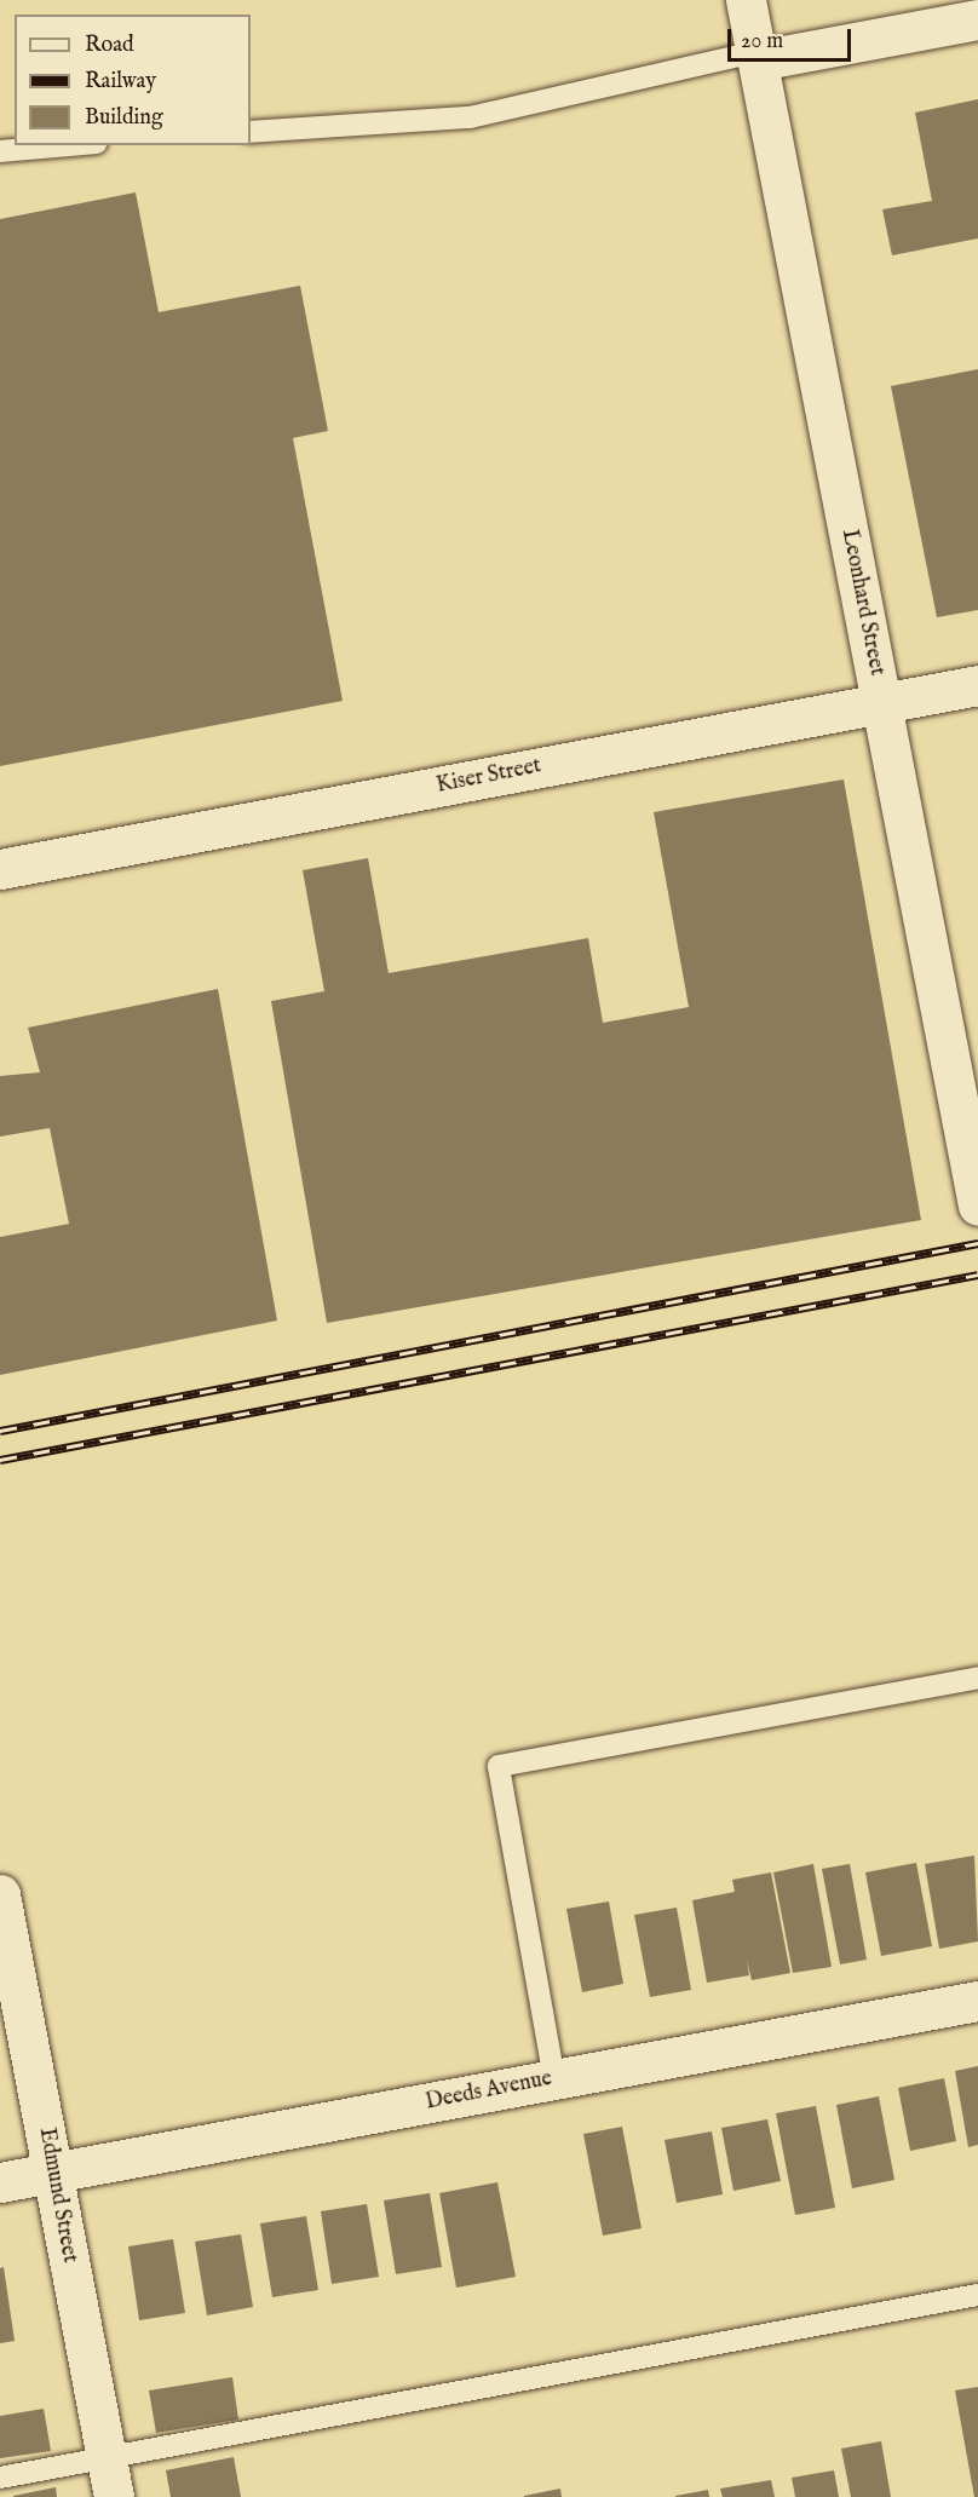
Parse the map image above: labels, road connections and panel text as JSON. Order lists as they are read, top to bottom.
{
  "streets": {
    "street": [
      "Leonhard Street",
      "Kiser Street",
      "Deeds Avenue",
      "Edmund Street"
    ]
  },
  "crossings": [
    ["Leonhard Street", "Kiser Street"],
    ["Deeds Avenue", "Edmund Street"]
  ],
  "legend": ["Road", "Railway", "Building"],
  "scale_bar": "20 m"
}
